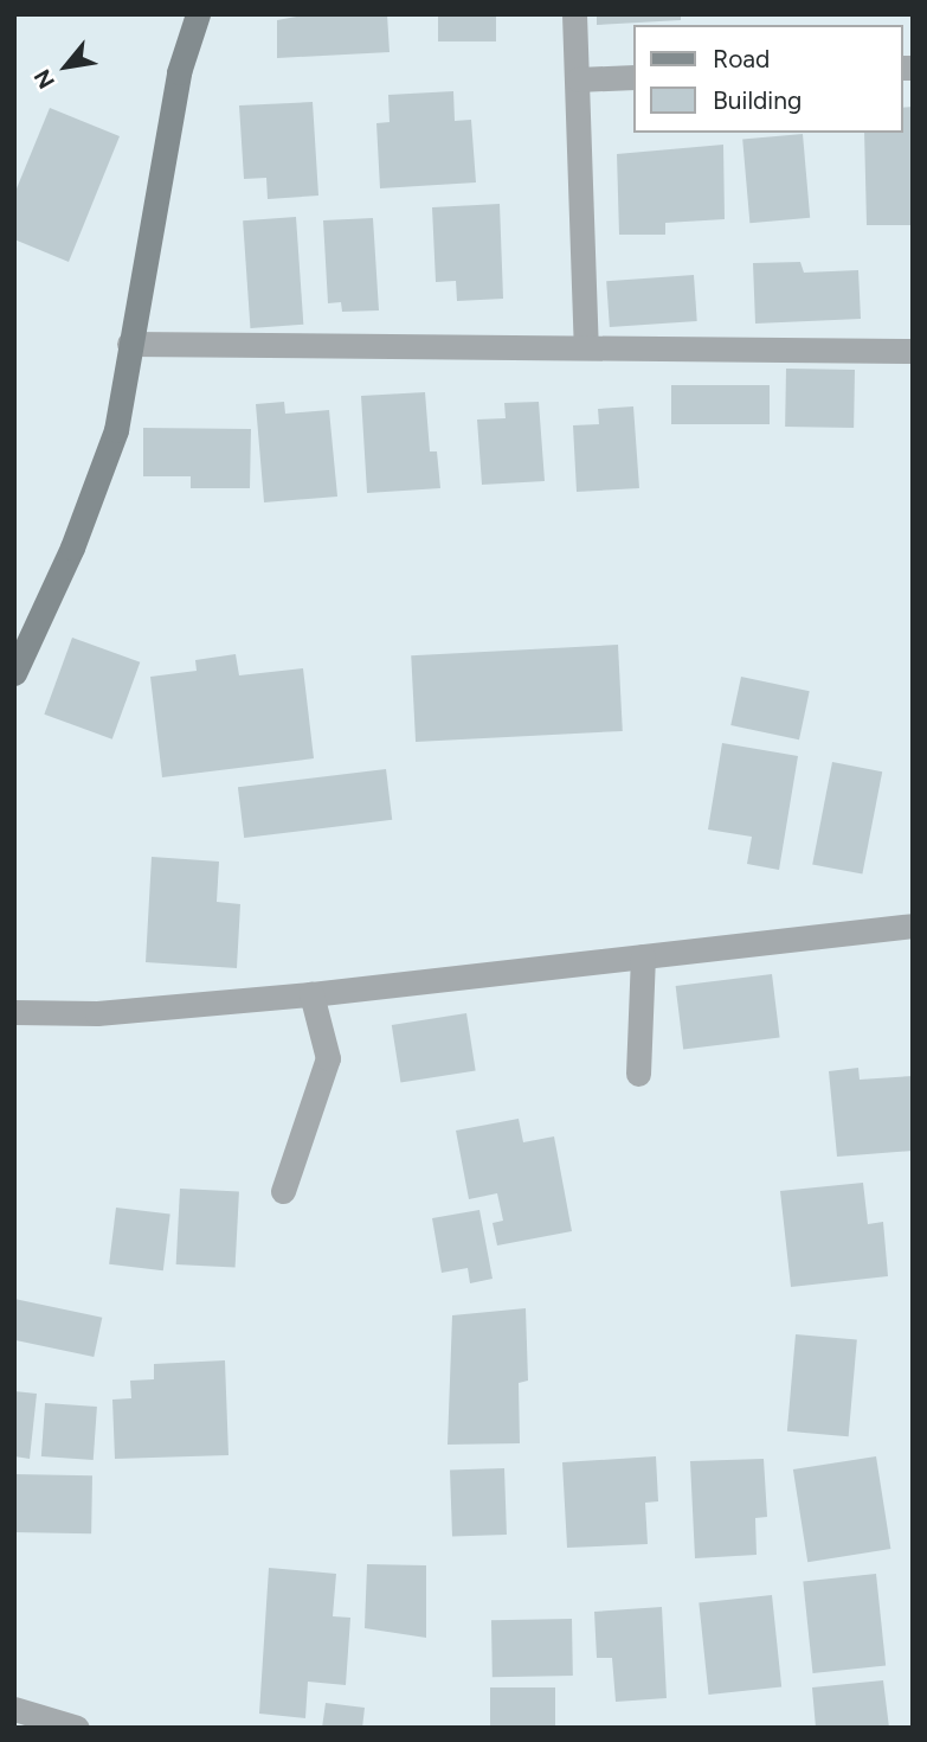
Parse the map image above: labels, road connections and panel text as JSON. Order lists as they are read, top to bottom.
{
  "legend": ["Road", "Building"],
  "north": "bottom left"
}
